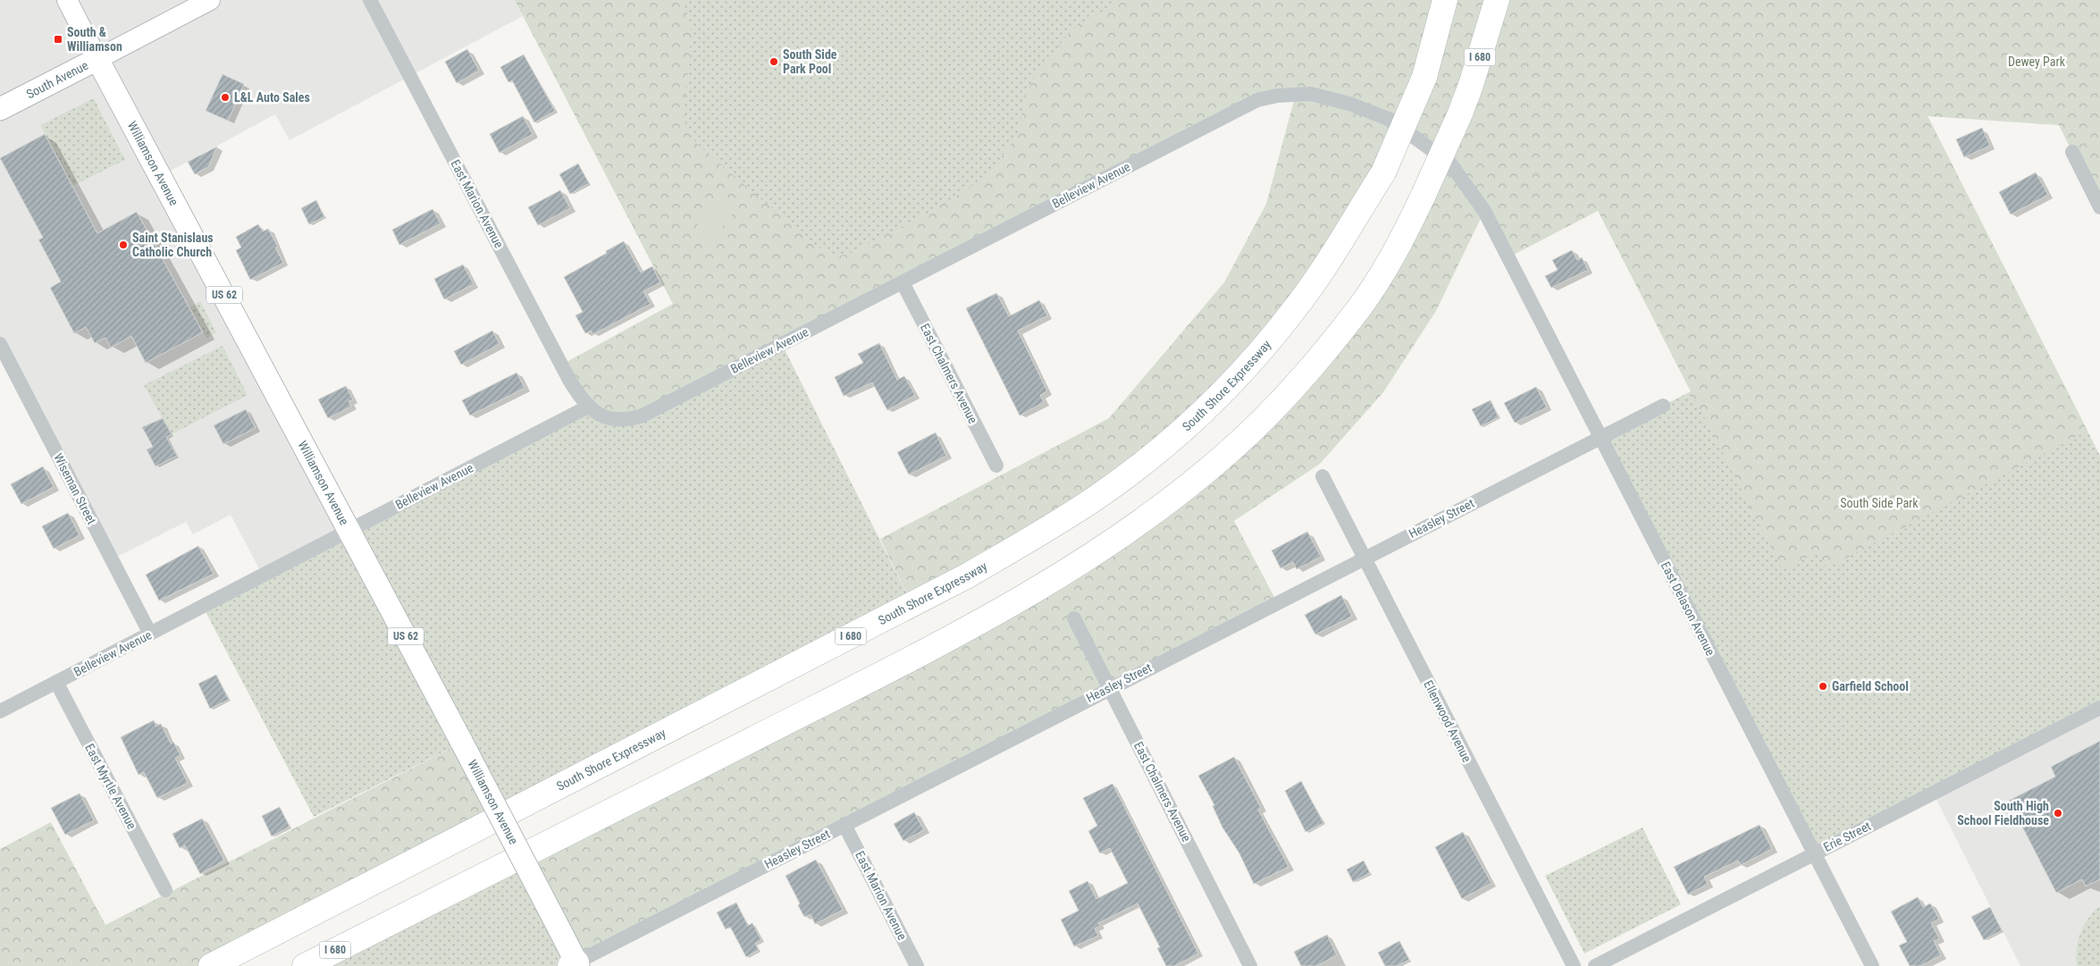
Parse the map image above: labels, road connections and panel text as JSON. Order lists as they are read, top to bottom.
{
  "streets": {
    "highway": ["I 680", "South Shore Expressway"],
    "main road": ["South Avenue", "Williamson Avenue", "US 62"],
    "street": [
      "Belleview Avenue",
      "East Marion Avenue",
      "East Chalmers Avenue",
      "Wiseman Street",
      "Heasley Street",
      "East Delason Avenue",
      "Ellenwood Avenue",
      "East Myrtle Avenue",
      "Erie Street"
    ]
  },
  "crossings": [
    ["South Avenue", "Williamson Avenue"],
    ["Williamson Avenue", "Belleview Avenue"],
    ["Williamson Avenue", "Heasley Street"],
    ["Belleview Avenue", "East Marion Avenue"],
    ["Belleview Avenue", "East Chalmers Avenue"],
    ["Belleview Avenue", "Wiseman Street"],
    ["Belleview Avenue", "East Delason Avenue"],
    ["Belleview Avenue", "East Myrtle Avenue"],
    ["East Marion Avenue", "Heasley Street"],
    ["East Chalmers Avenue", "Heasley Street"],
    ["Heasley Street", "East Delason Avenue"],
    ["Heasley Street", "Ellenwood Avenue"],
    ["East Delason Avenue", "Erie Street"]
  ],
  "parks": ["Dewey Park", "South Side Park"],
  "places": {
    "transit": ["South & Williamson"],
    "other": [
      "South Side Park Pool",
      "L&L Auto Sales",
      "Saint Stanislaus Catholic Church",
      "Garfield School",
      "South High School Fieldhouse"
    ]
  }
}
